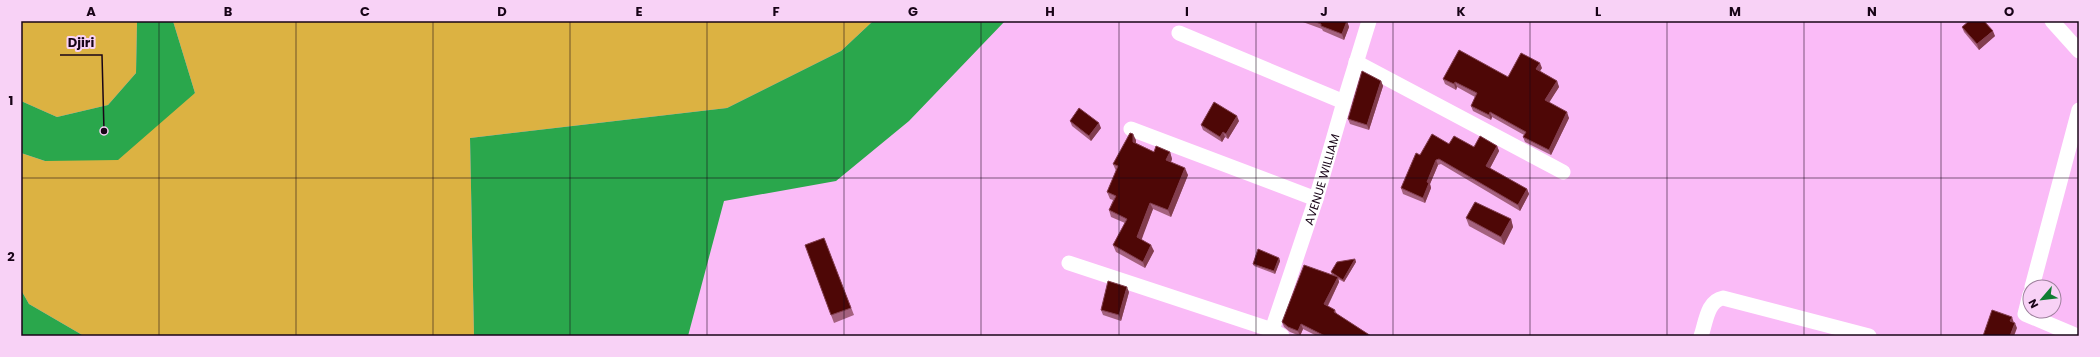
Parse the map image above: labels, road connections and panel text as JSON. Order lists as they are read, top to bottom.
{
  "streets": {
    "street": ["AVENUE WILLIAM"]
  },
  "places": ["Djiri"],
  "north": "bottom left",
  "grid": {
    "columns": [
      "A",
      "B",
      "C",
      "D",
      "E",
      "F",
      "G",
      "H",
      "I",
      "J",
      "K",
      "L",
      "M",
      "N",
      "O"
    ],
    "rows": ["1", "2"]
  }
}
